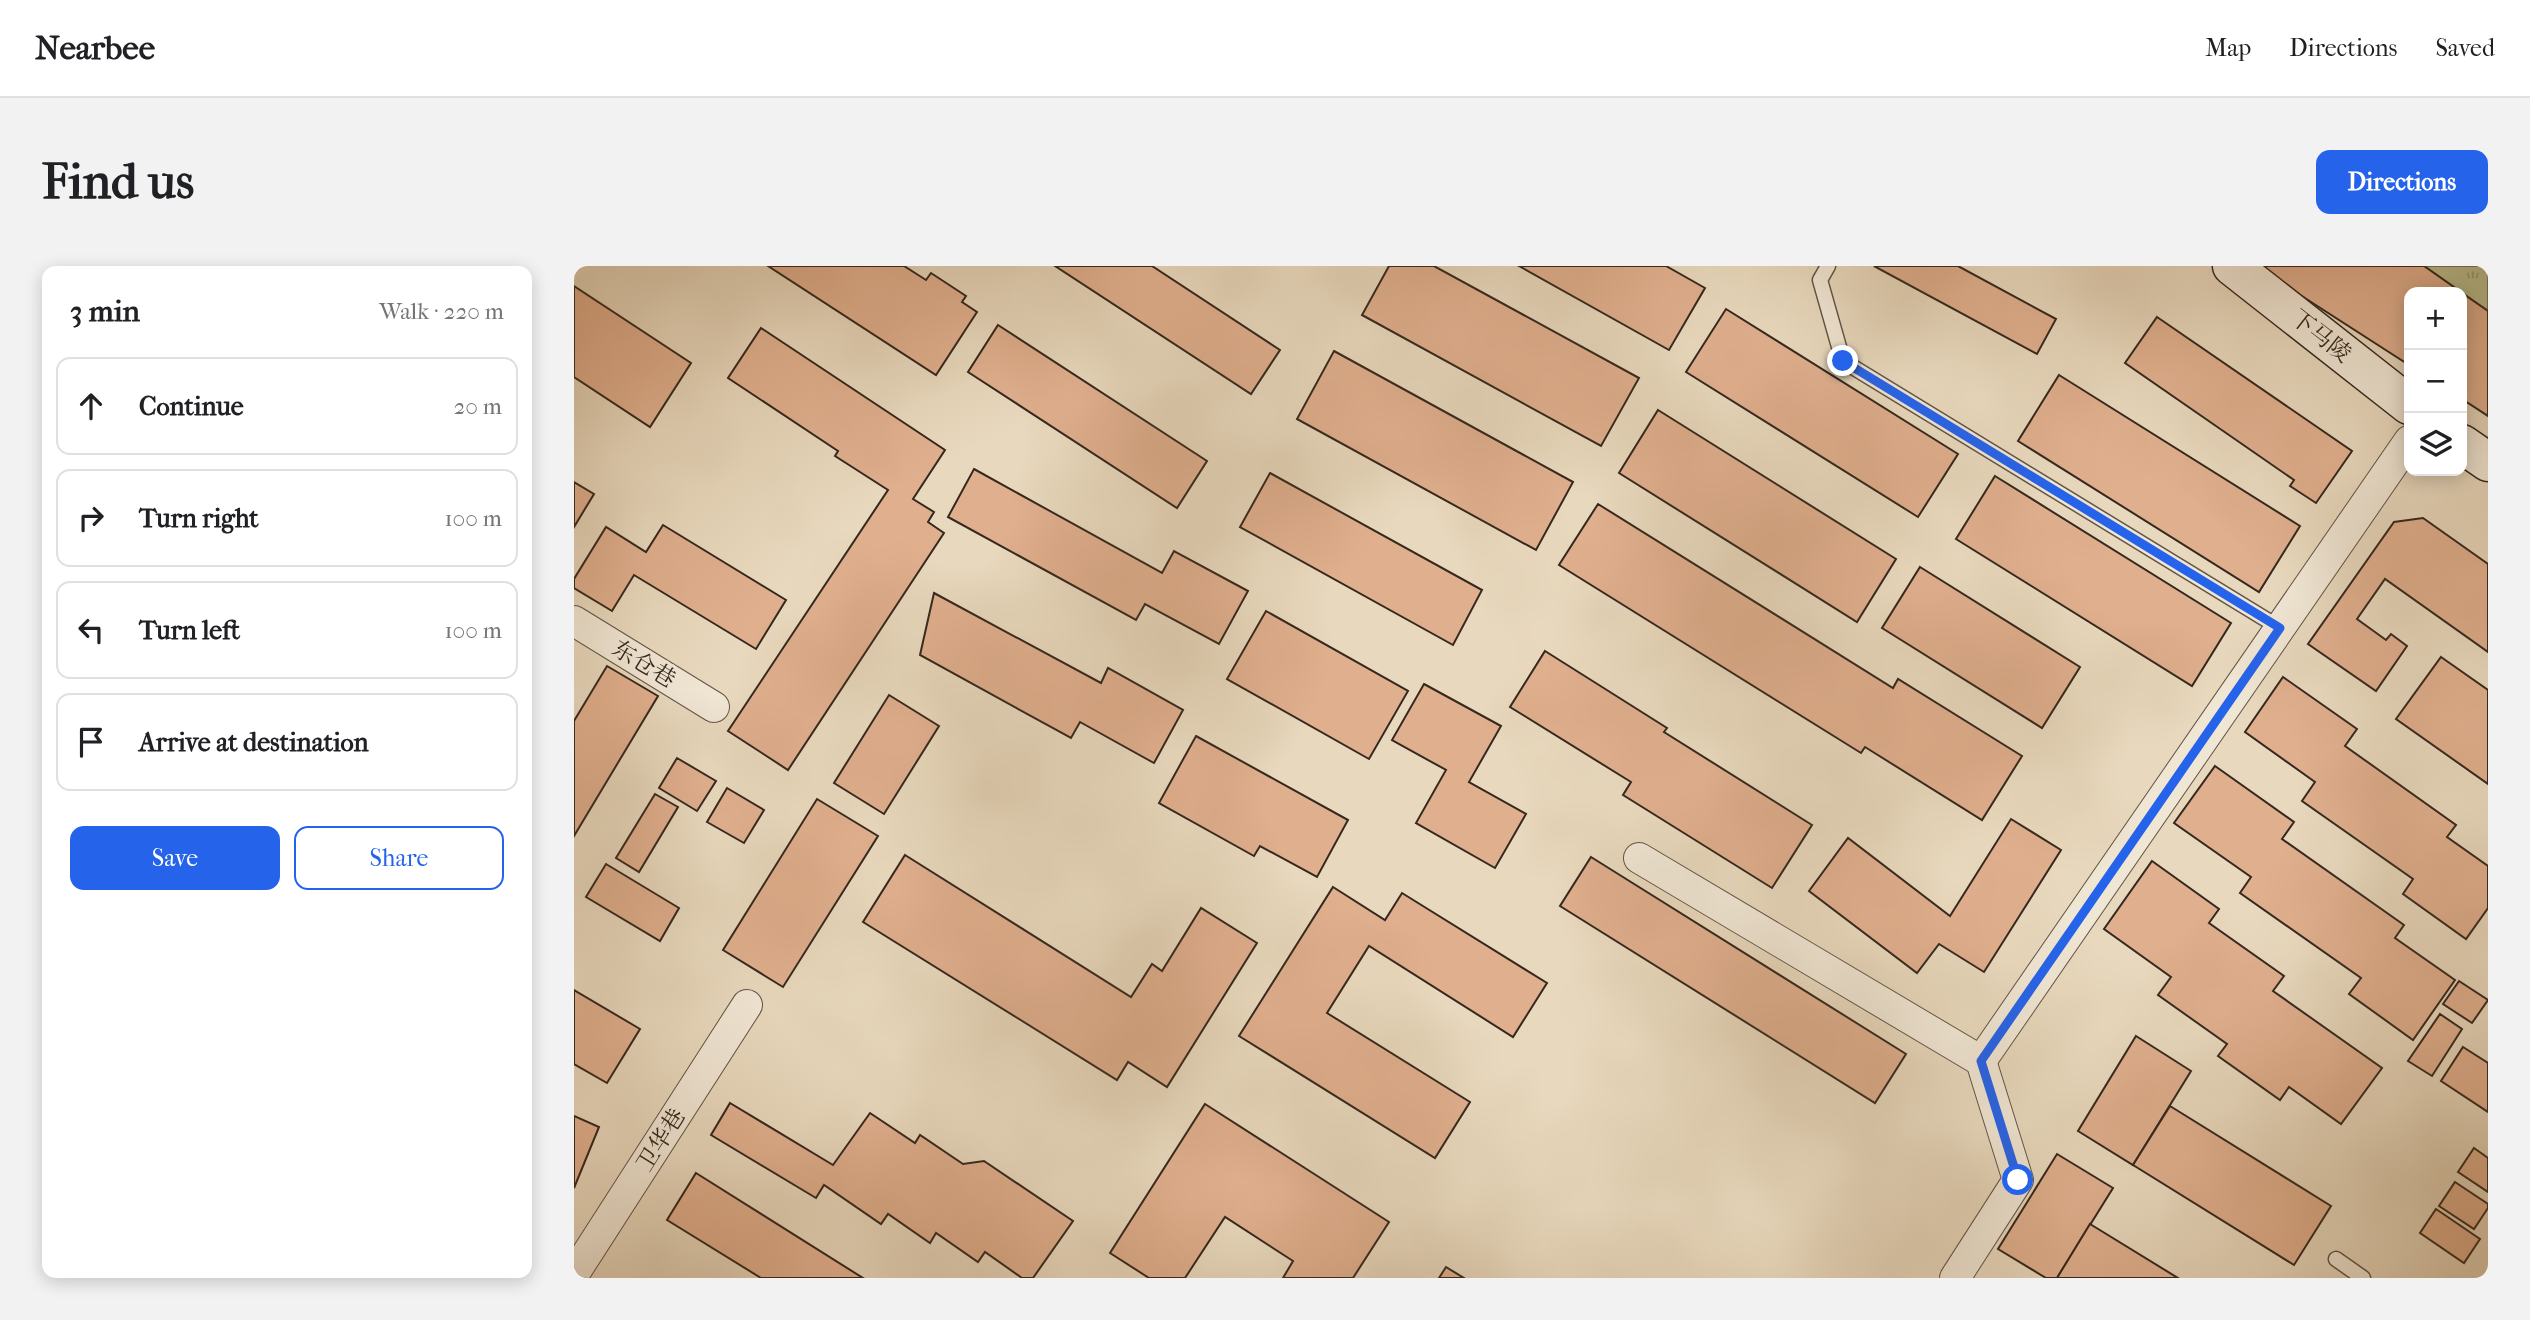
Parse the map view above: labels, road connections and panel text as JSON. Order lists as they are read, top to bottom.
{
  "streets": {
    "street": ["下马陵", "东仓巷", "卫华巷"]
  },
  "page": {
    "header": "Nearbee",
    "nav": ["Map", "Directions", "Saved"],
    "buttons": [
      "Directions",
      ["Save", "Share"]
    ],
    "title": "Find us",
    "heading": ["3 min", "Walk · 220 m"],
    "map_buttons": ["+", "−"],
    "list": [
      ["Continue", "20 m"],
      ["Turn right", "100 m"],
      ["Turn left", "100 m"],
      "Arrive at destination"
    ]
  }
}
